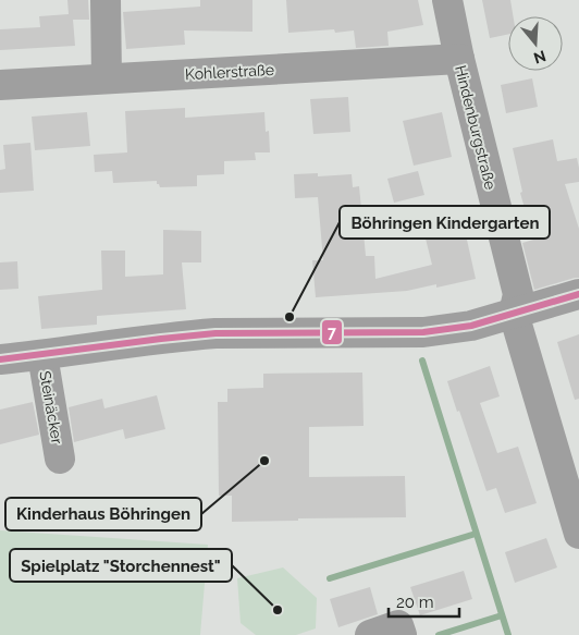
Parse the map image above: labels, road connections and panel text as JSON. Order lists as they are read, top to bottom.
{
  "streets": {
    "street": ["Kohlerstraße", "Hindenburgstraße", "Steinäcker"]
  },
  "crossings": [
    ["Kohlerstraße", "Hindenburgstraße"]
  ],
  "places": ["Böhringen Kindergarten", "Kinderhaus Böhringen", "Spielplatz \"Storchennest\""],
  "lines": ["transit line 7"],
  "scale_bar": "20 m",
  "north": "bottom"
}
